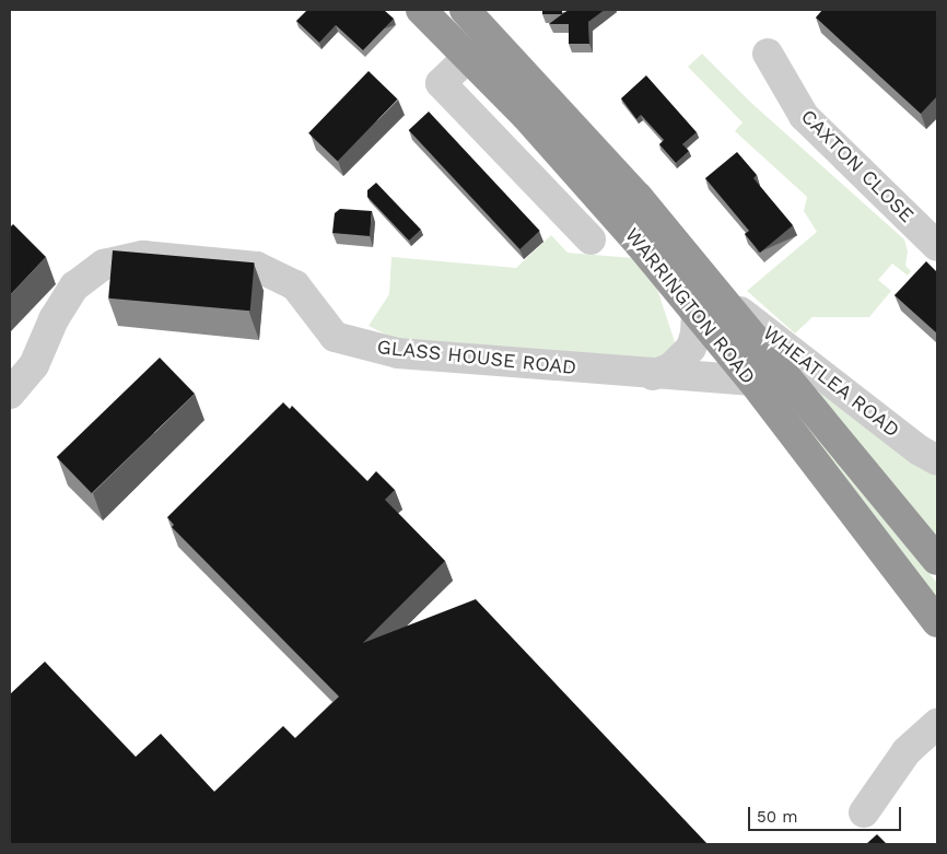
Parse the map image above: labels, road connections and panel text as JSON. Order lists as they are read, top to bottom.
{
  "streets": {
    "highway": ["WARRINGTON ROAD"],
    "street": ["CAXTON CLOSE", "GLASS HOUSE ROAD", "WHEATLEA ROAD"]
  },
  "crossings": [
    ["WARRINGTON ROAD", "GLASS HOUSE ROAD"],
    ["WARRINGTON ROAD", "WHEATLEA ROAD"]
  ],
  "scale_bar": "50 m"
}
